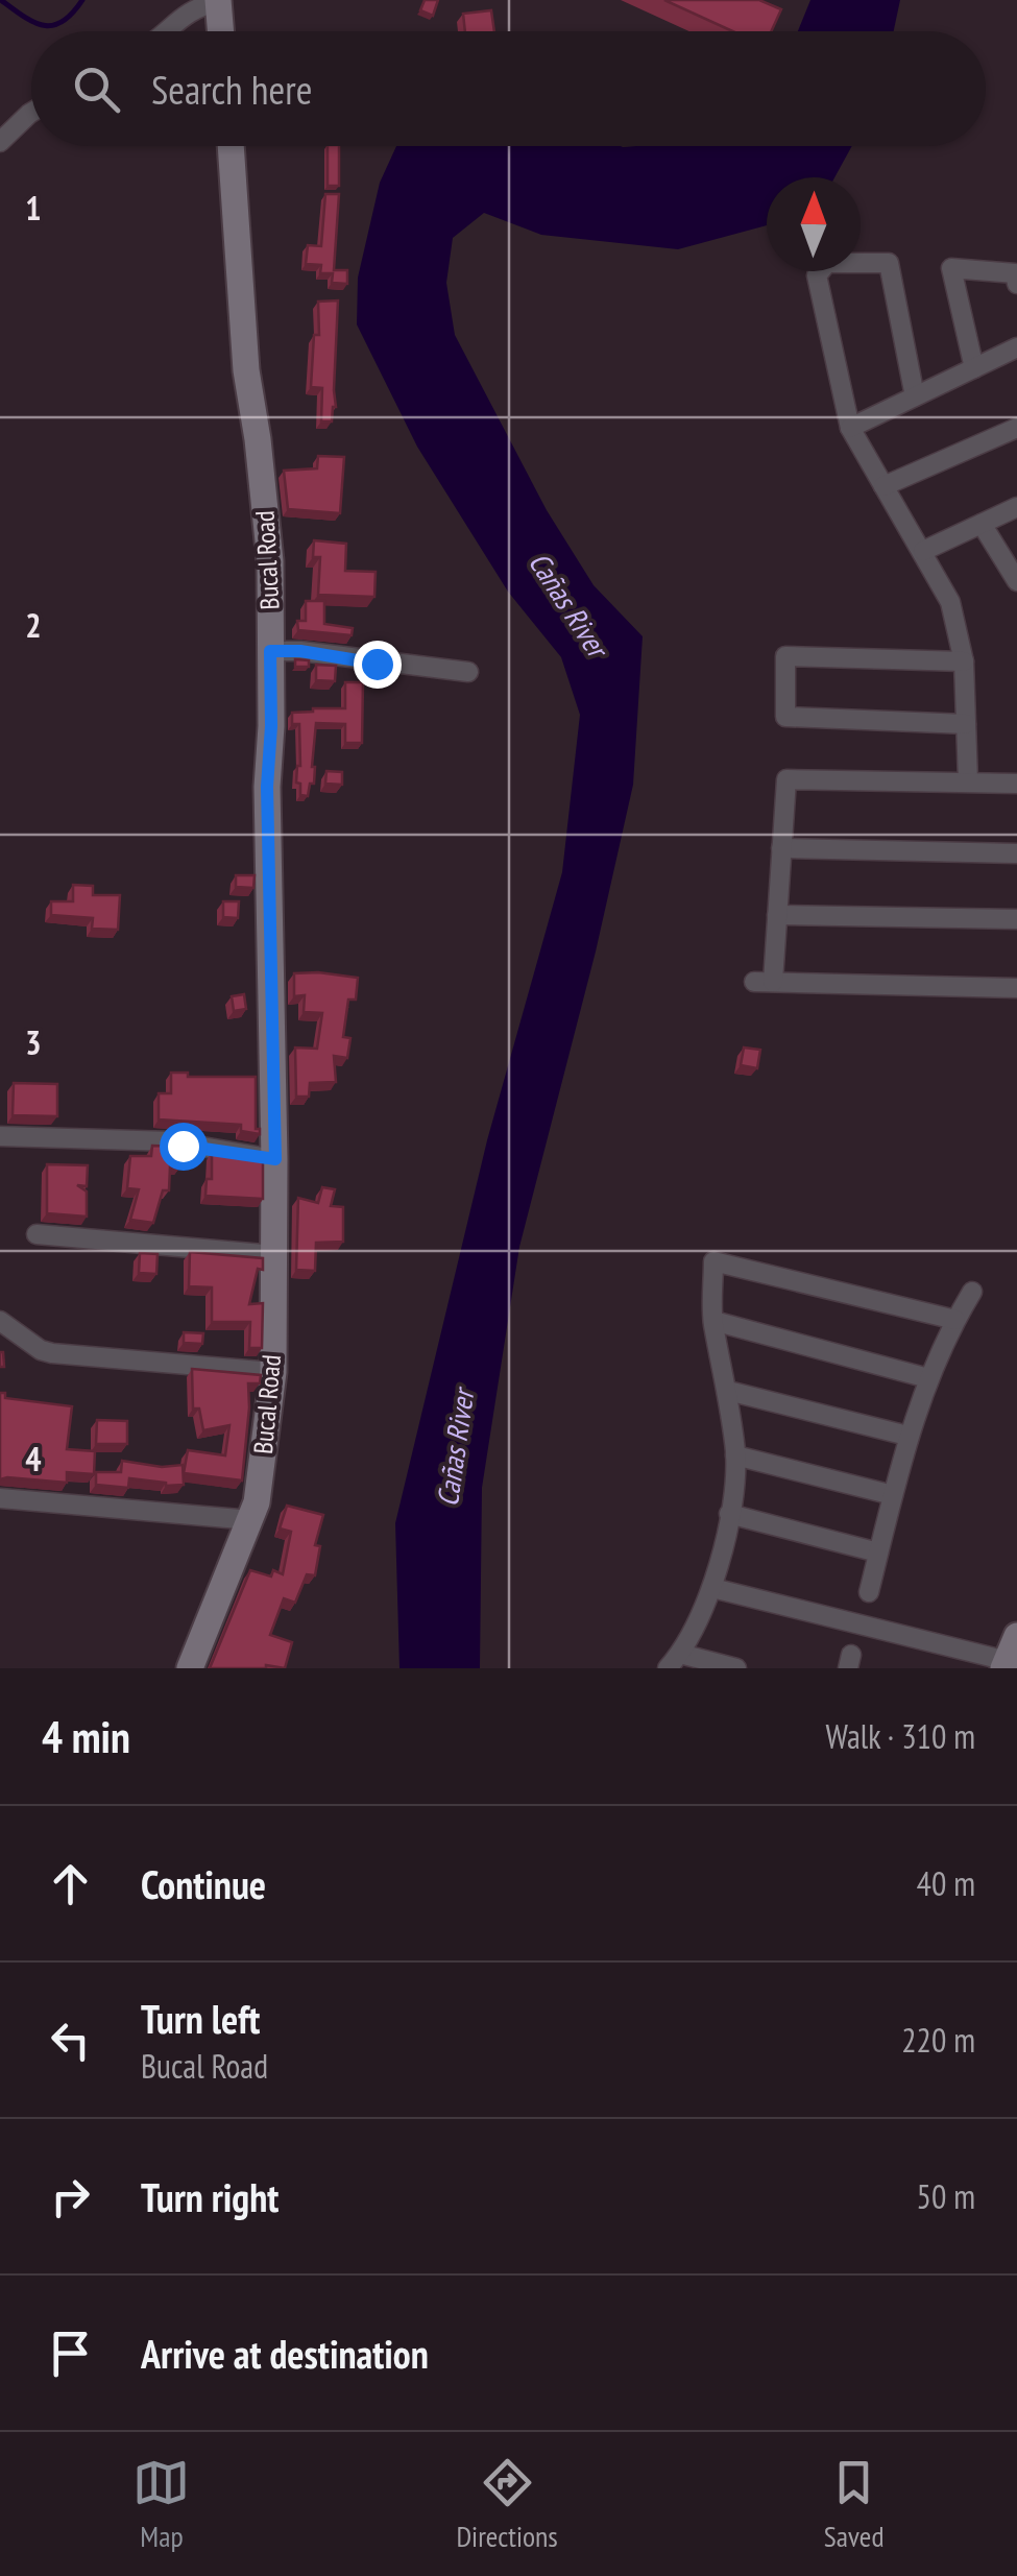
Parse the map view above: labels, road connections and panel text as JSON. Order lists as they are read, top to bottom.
{
  "streets": {
    "street": ["Bucal Road"]
  },
  "water": ["Cañas River"],
  "north": "top",
  "page": {
    "search": "Search here",
    "heading": ["4 min", "Walk · 310 m"],
    "list": [
      ["Continue", "40 m"],
      ["Turn left", "Bucal Road", "220 m"],
      ["Turn right", "50 m"],
      "Arrive at destination"
    ],
    "nav": ["Map", "Directions", "Saved"]
  },
  "grid": {
    "rows": [
      "1",
      "2",
      "3",
      "4"
    ]
  }
}
